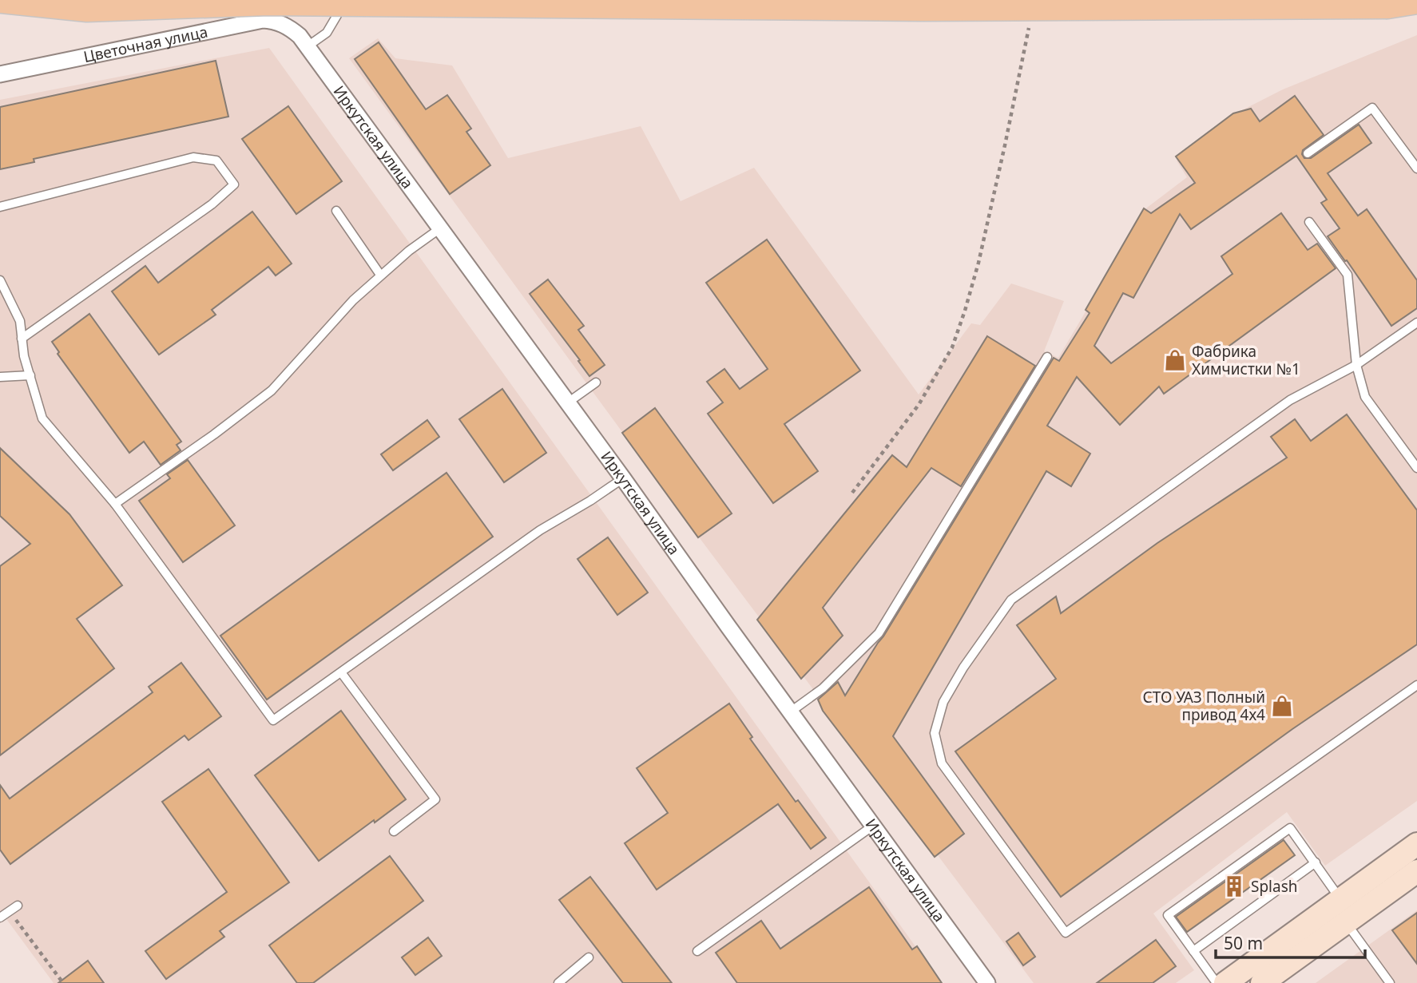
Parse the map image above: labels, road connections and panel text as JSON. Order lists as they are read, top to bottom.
{
  "streets": {
    "street": ["Цветочная улица", "Иркутская улица"]
  },
  "crossings": [
    ["Цветочная улица", "Иркутская улица"]
  ],
  "places": {
    "shop": ["Фабрика Химчистки №1", "СТО УАЗ Полный привод 4х4"],
    "building": ["Splash"]
  },
  "scale_bar": "50 m"
}
